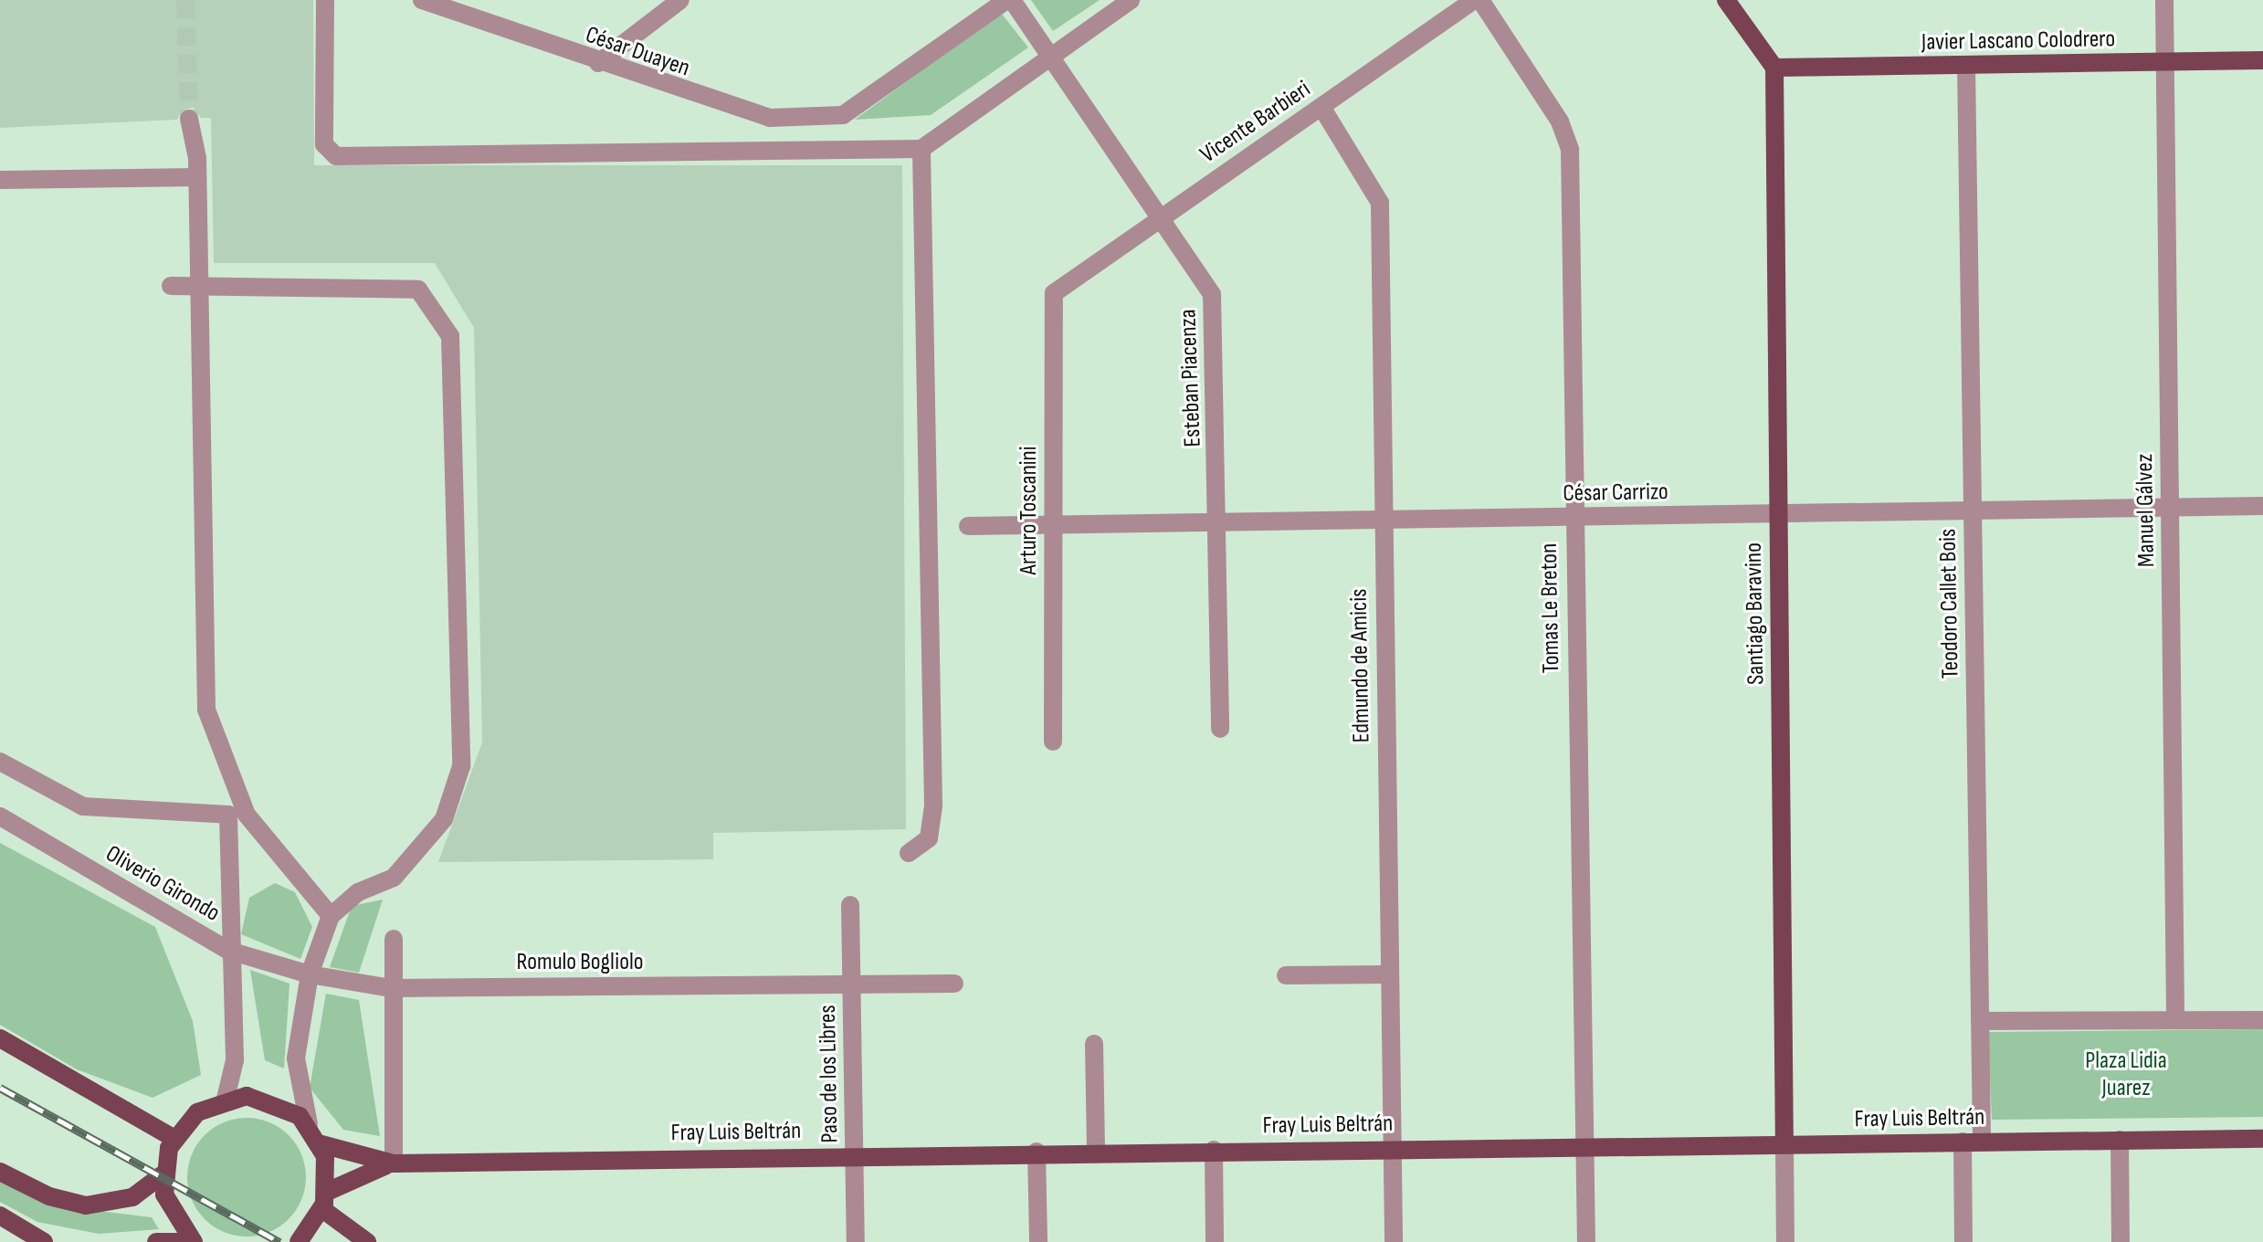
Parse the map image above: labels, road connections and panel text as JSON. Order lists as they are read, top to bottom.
{
  "streets": {
    "main road": ["Javier Lascano Colodrero", "Santiago Baravino", "Fray Luis Beltrán"],
    "street": [
      "César Duayen",
      "Vicente Barbieri",
      "Esteban Piacenza",
      "César Carrizo",
      "Arturo Toscanini",
      "Manuel Gálvez",
      "Teodoro Callet Bois",
      "Tomas Le Breton",
      "Edmundo de Amicis",
      "Oliverio Girondo",
      "Romulo Bogliolo",
      "Paso de los Libres"
    ]
  },
  "crossings": [
    ["Javier Lascano Colodrero", "Manuel Gálvez"],
    ["Javier Lascano Colodrero", "Teodoro Callet Bois"],
    ["Javier Lascano Colodrero", "Santiago Baravino"],
    ["Vicente Barbieri", "Esteban Piacenza"],
    ["Vicente Barbieri", "Arturo Toscanini"],
    ["Vicente Barbieri", "Edmundo de Amicis"],
    ["Esteban Piacenza", "César Carrizo"],
    ["César Carrizo", "Arturo Toscanini"],
    ["César Carrizo", "Manuel Gálvez"],
    ["César Carrizo", "Teodoro Callet Bois"],
    ["César Carrizo", "Tomas Le Breton"],
    ["César Carrizo", "Santiago Baravino"],
    ["César Carrizo", "Edmundo de Amicis"],
    ["Teodoro Callet Bois", "Fray Luis Beltrán"],
    ["Tomas Le Breton", "Fray Luis Beltrán"],
    ["Santiago Baravino", "Fray Luis Beltrán"],
    ["Edmundo de Amicis", "Fray Luis Beltrán"],
    ["Oliverio Girondo", "Romulo Bogliolo"],
    ["Romulo Bogliolo", "Paso de los Libres"],
    ["Paso de los Libres", "Fray Luis Beltrán"]
  ],
  "parks": ["Plaza Lidia Juarez"]
}
